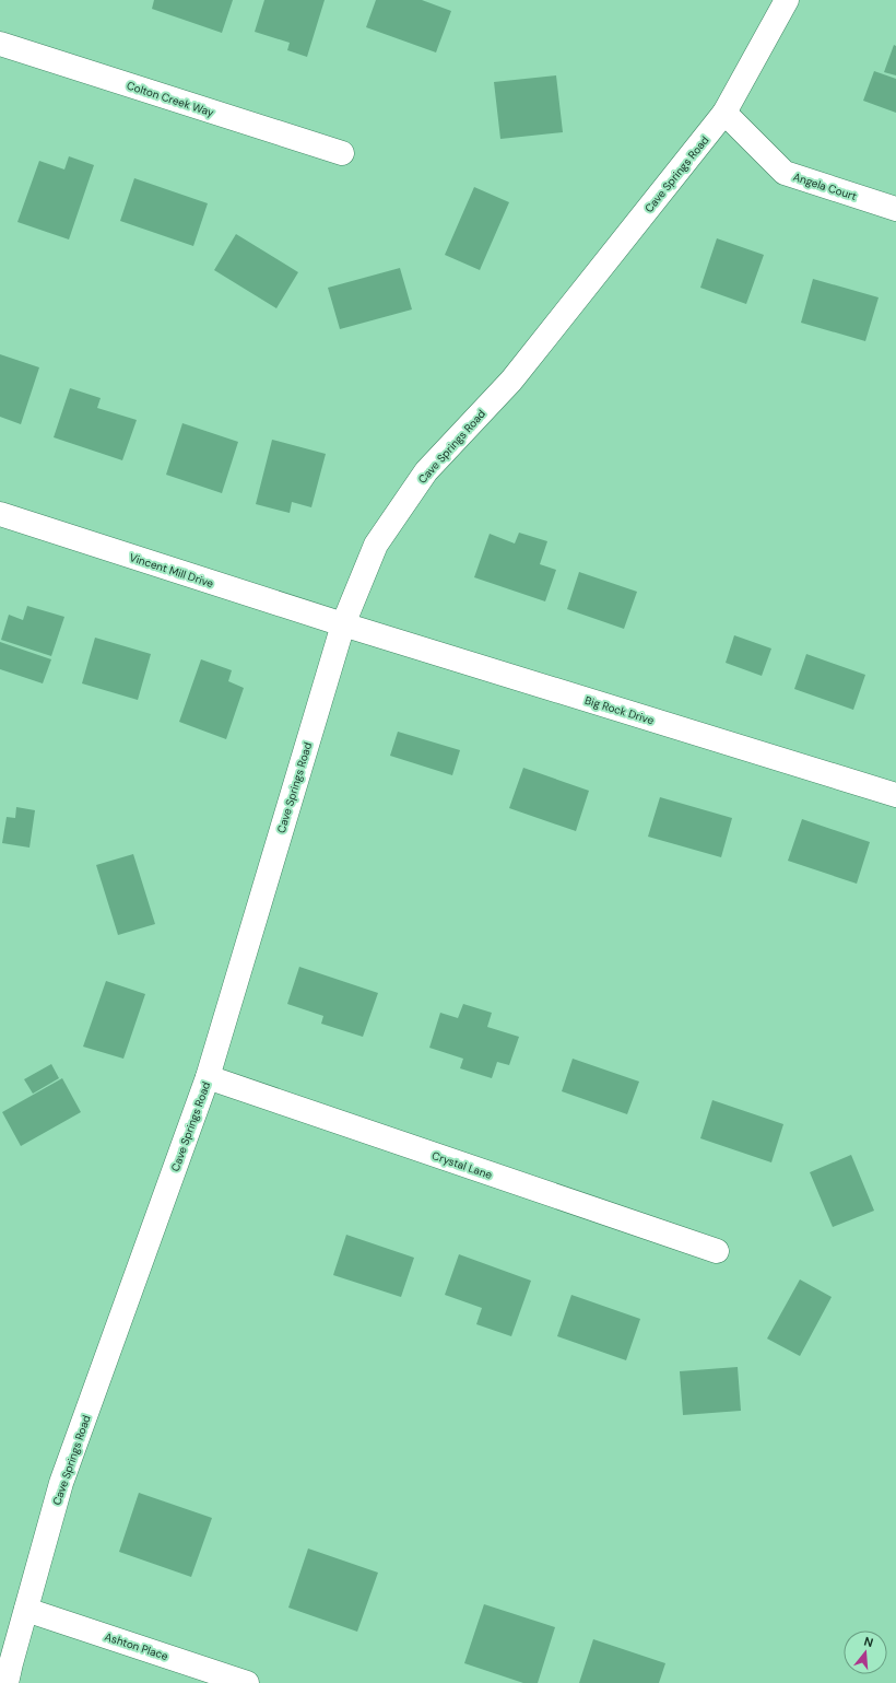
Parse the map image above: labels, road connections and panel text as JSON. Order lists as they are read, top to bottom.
{
  "streets": {
    "street": [
      "Colton Creek Way",
      "Cave Springs Road",
      "Angela Court",
      "Vincent Mill Drive",
      "Big Rock Drive",
      "Crystal Lane",
      "Ashton Place"
    ]
  },
  "crossings": [
    ["Cave Springs Road", "Angela Court"],
    ["Cave Springs Road", "Vincent Mill Drive"],
    ["Cave Springs Road", "Big Rock Drive"],
    ["Cave Springs Road", "Crystal Lane"],
    ["Cave Springs Road", "Ashton Place"],
    ["Vincent Mill Drive", "Big Rock Drive"]
  ],
  "north": "top"
}
